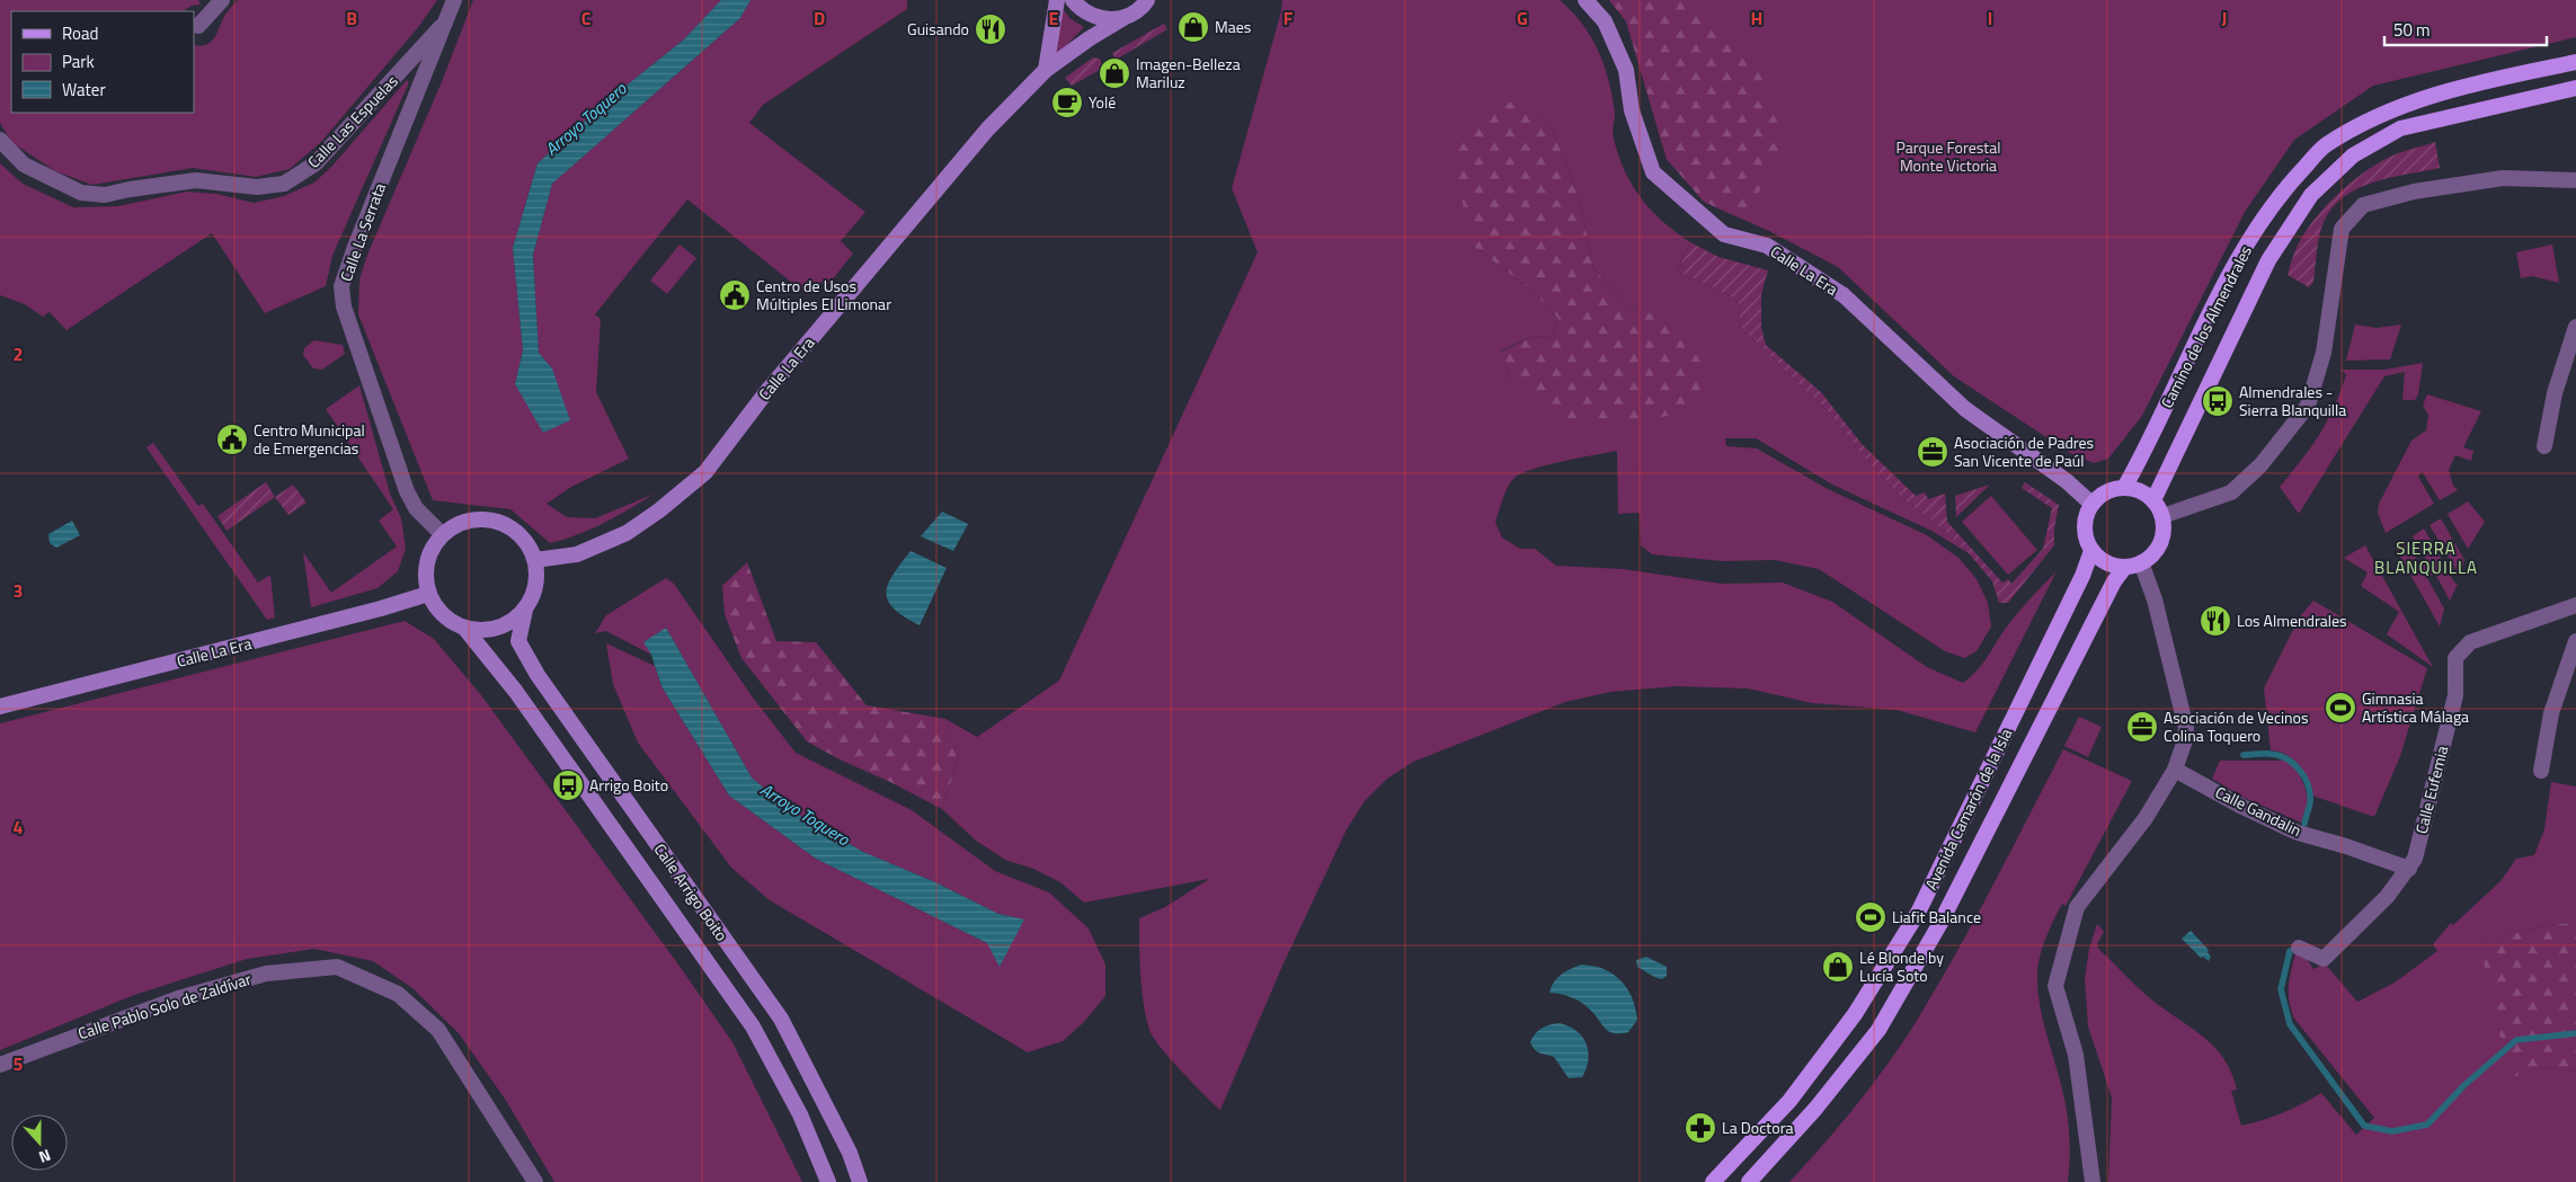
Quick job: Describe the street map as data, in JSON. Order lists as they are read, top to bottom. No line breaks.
{"streets":{"main road":["Calle La Era","Camino de los Almendrales","Avenida Camarón de la Isla","Calle Arrigo Boito"],"street":["Calle Las Espuelas","Calle La Serrata","Calle Eufemia","Calle Gandalin","Calle Pablo Solo de Zaldívar"]},"crossings":[["Calle Las Espuelas","Calle La Serrata"],["Calle La Serrata","Calle La Era"],["Calle La Serrata","Calle Arrigo Boito"],["Calle La Era","Camino de los Almendrales"],["Calle La Era","Avenida Camarón de la Isla"],["Calle La Era","Calle Arrigo Boito"],["Camino de los Almendrales","Avenida Camarón de la Isla"],["Calle Eufemia","Calle Gandalin"]],"districts":["SIERRA BLANQUILLA"],"water":["Arroyo Toquero"],"parks":["Parque Forestal Monte Victoria"],"places":{"shop":["Maes","Imagen-Belleza Mariluz","Lé Blonde by Lucía Soto"],"restaurant":["Guisando","Los Almendrales"],"cafe":["Yolé"],"public building":["Centro de Usos Múltiples El Limonar","Centro Municipal de Emergencias"],"bus stop":["Almendrales - Sierra Blanquilla","Arrigo Boito"],"office":["Asociación de Padres San Vicente de Paúl","Asociación de Vecinos Colina Toquero"],"sports":["Gimnasia Artística Málaga","Liafit Balance"],"pharmacy":["La Doctora"]},"legend":["Road","Park","Water"],"scale_bar":"50 m","north":"bottom","grid":{"columns":["B","C","D","E","F","G","H","I","J"],"rows":["2","3","4","5"]}}
